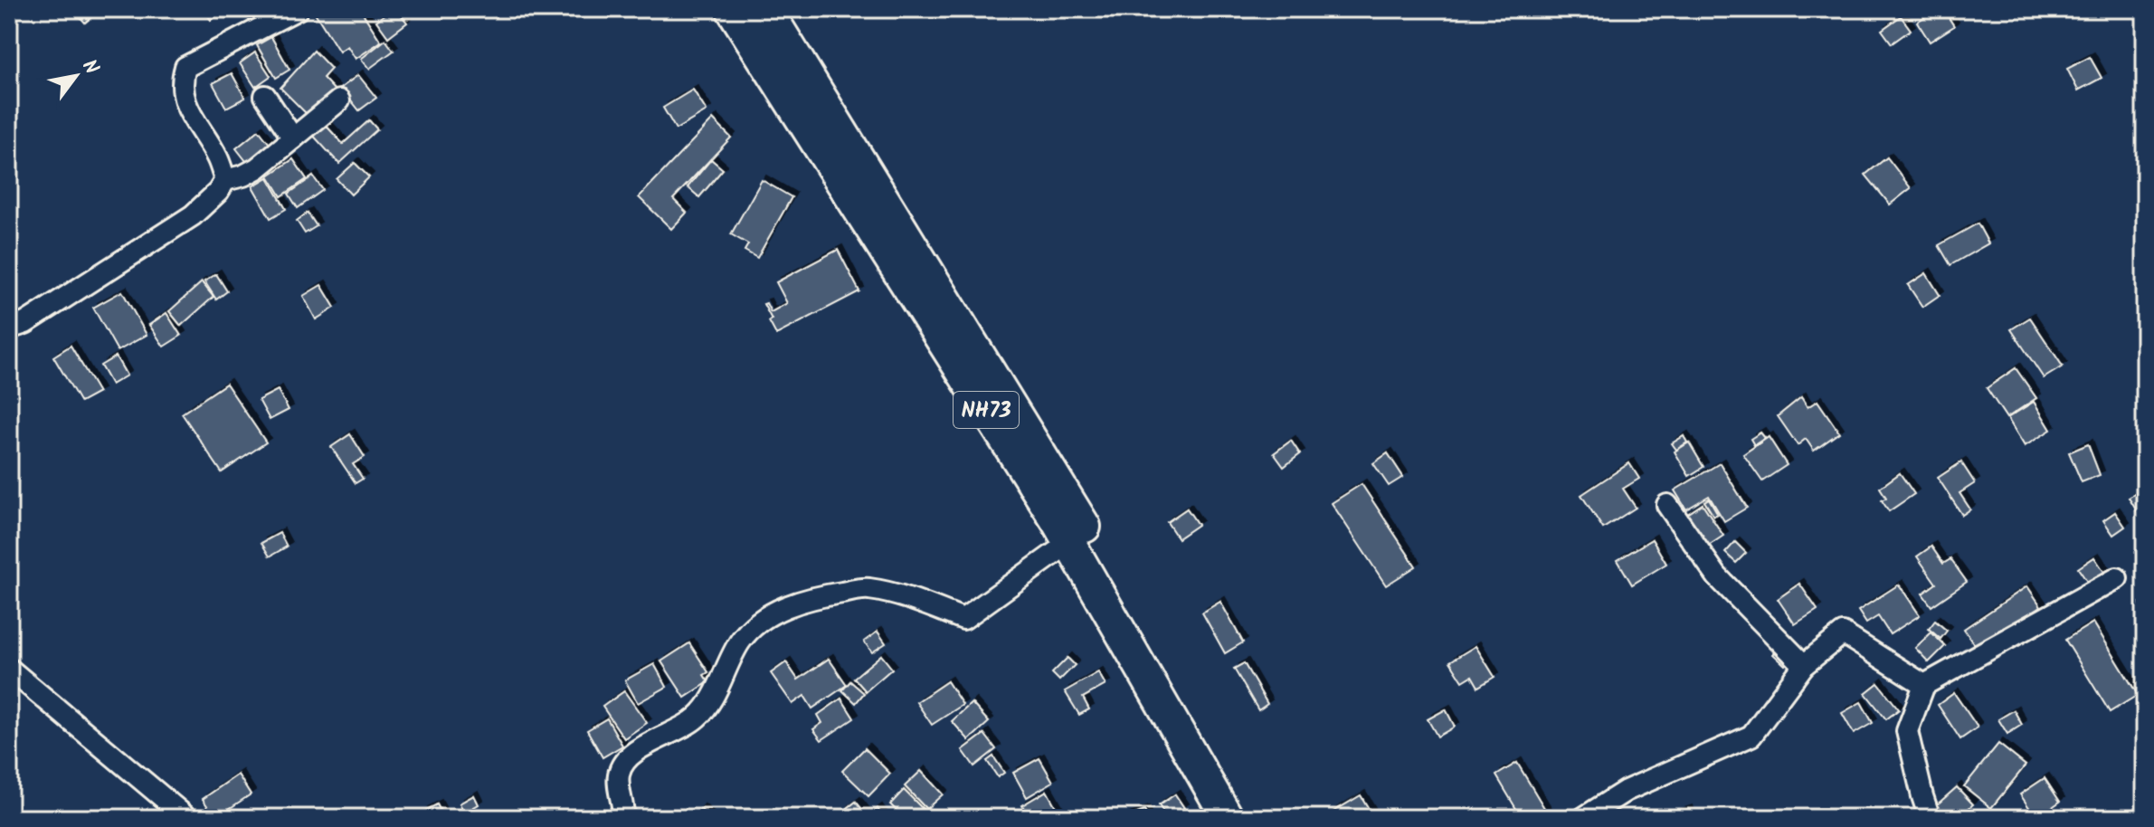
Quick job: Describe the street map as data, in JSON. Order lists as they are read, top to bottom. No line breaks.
{"streets":{"highway":["NH73"]},"north":"top right"}
